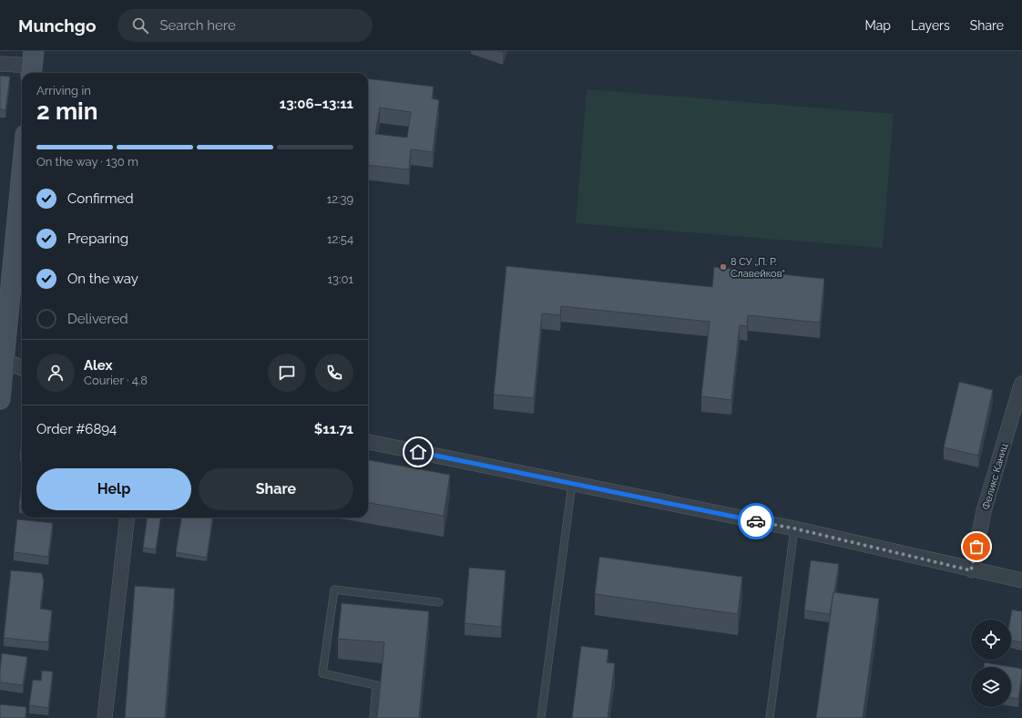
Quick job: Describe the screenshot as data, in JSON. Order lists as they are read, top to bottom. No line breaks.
{"streets":{"street":["Феликс Каниц"]},"places":["8 СУ „П. Р. Славейков“"],"page":{"header":"Munchgo","search":"Search here","nav":["Map","Layers","Share"],"heading":["2 min","Arriving in","13:06–13:11"],"panel":["Alex","Courier · 4.8","Order #6894","$11.71"],"bar":"On the way · 130 m","list":[["Confirmed","12:39"],["Preparing","12:54"],["On the way","13:01"],"Delivered"],"buttons":["Help","Share"]}}
